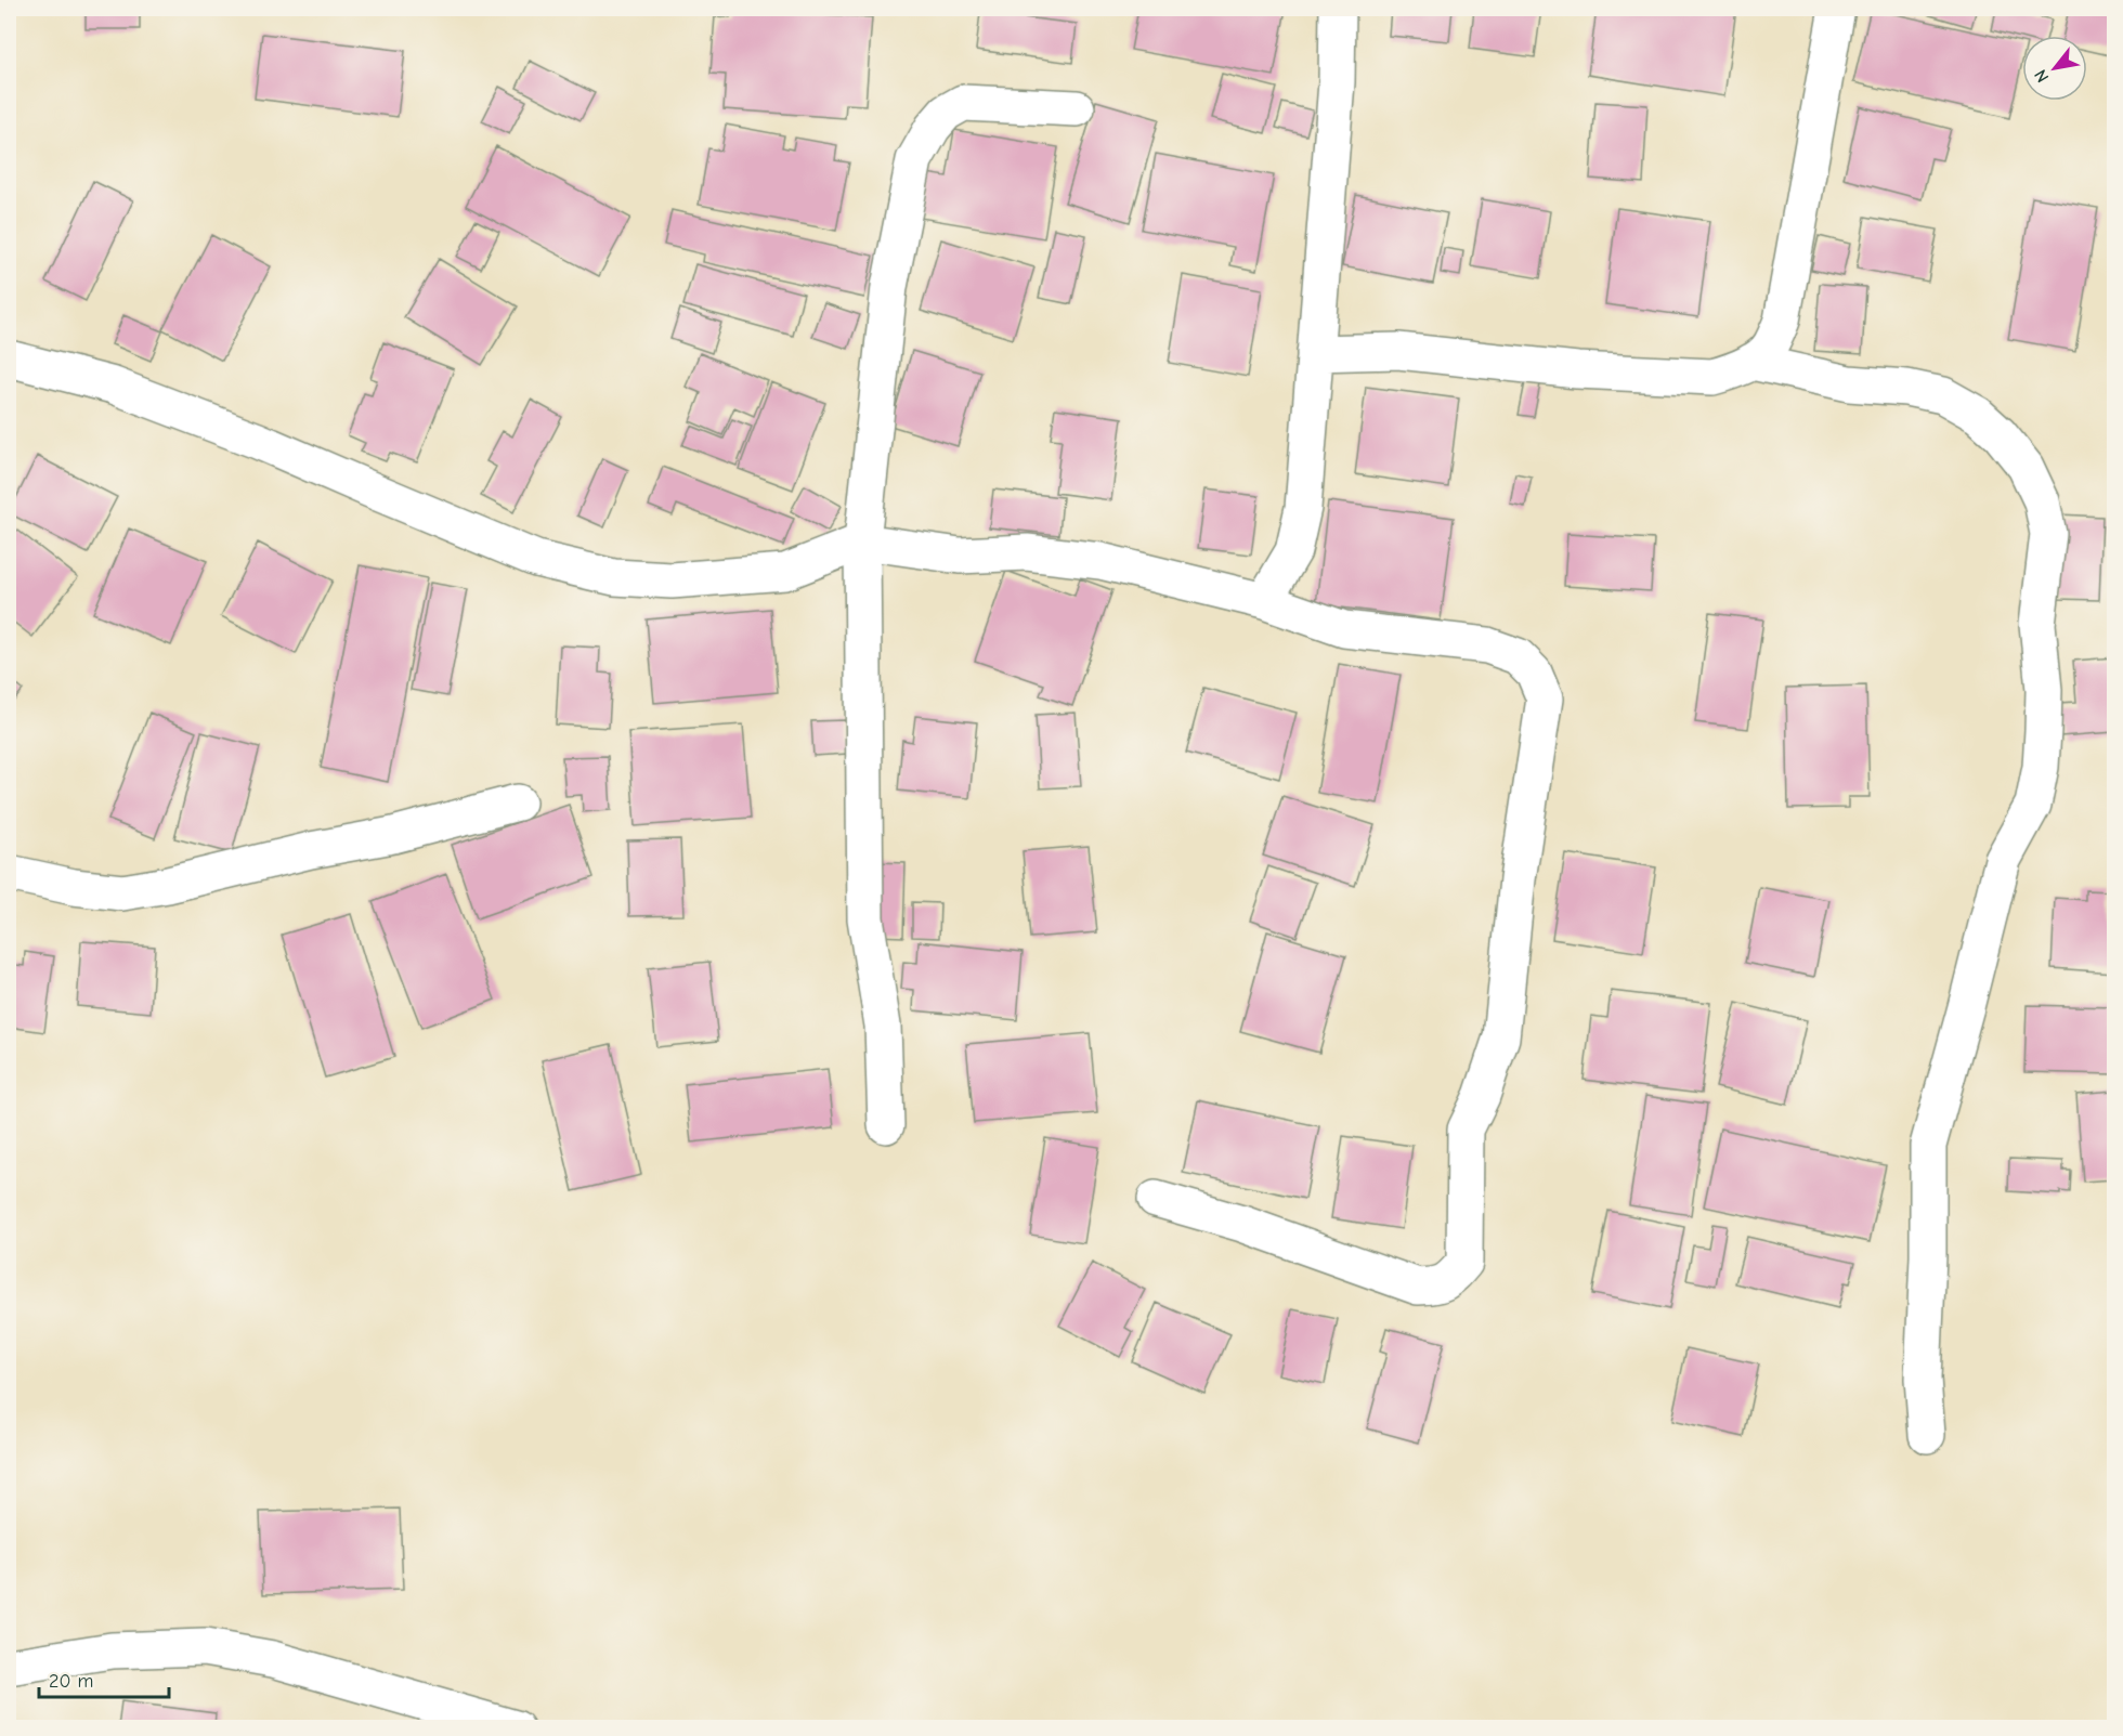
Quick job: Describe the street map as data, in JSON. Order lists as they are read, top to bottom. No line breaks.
{"scale_bar":"20 m","north":"bottom left"}
